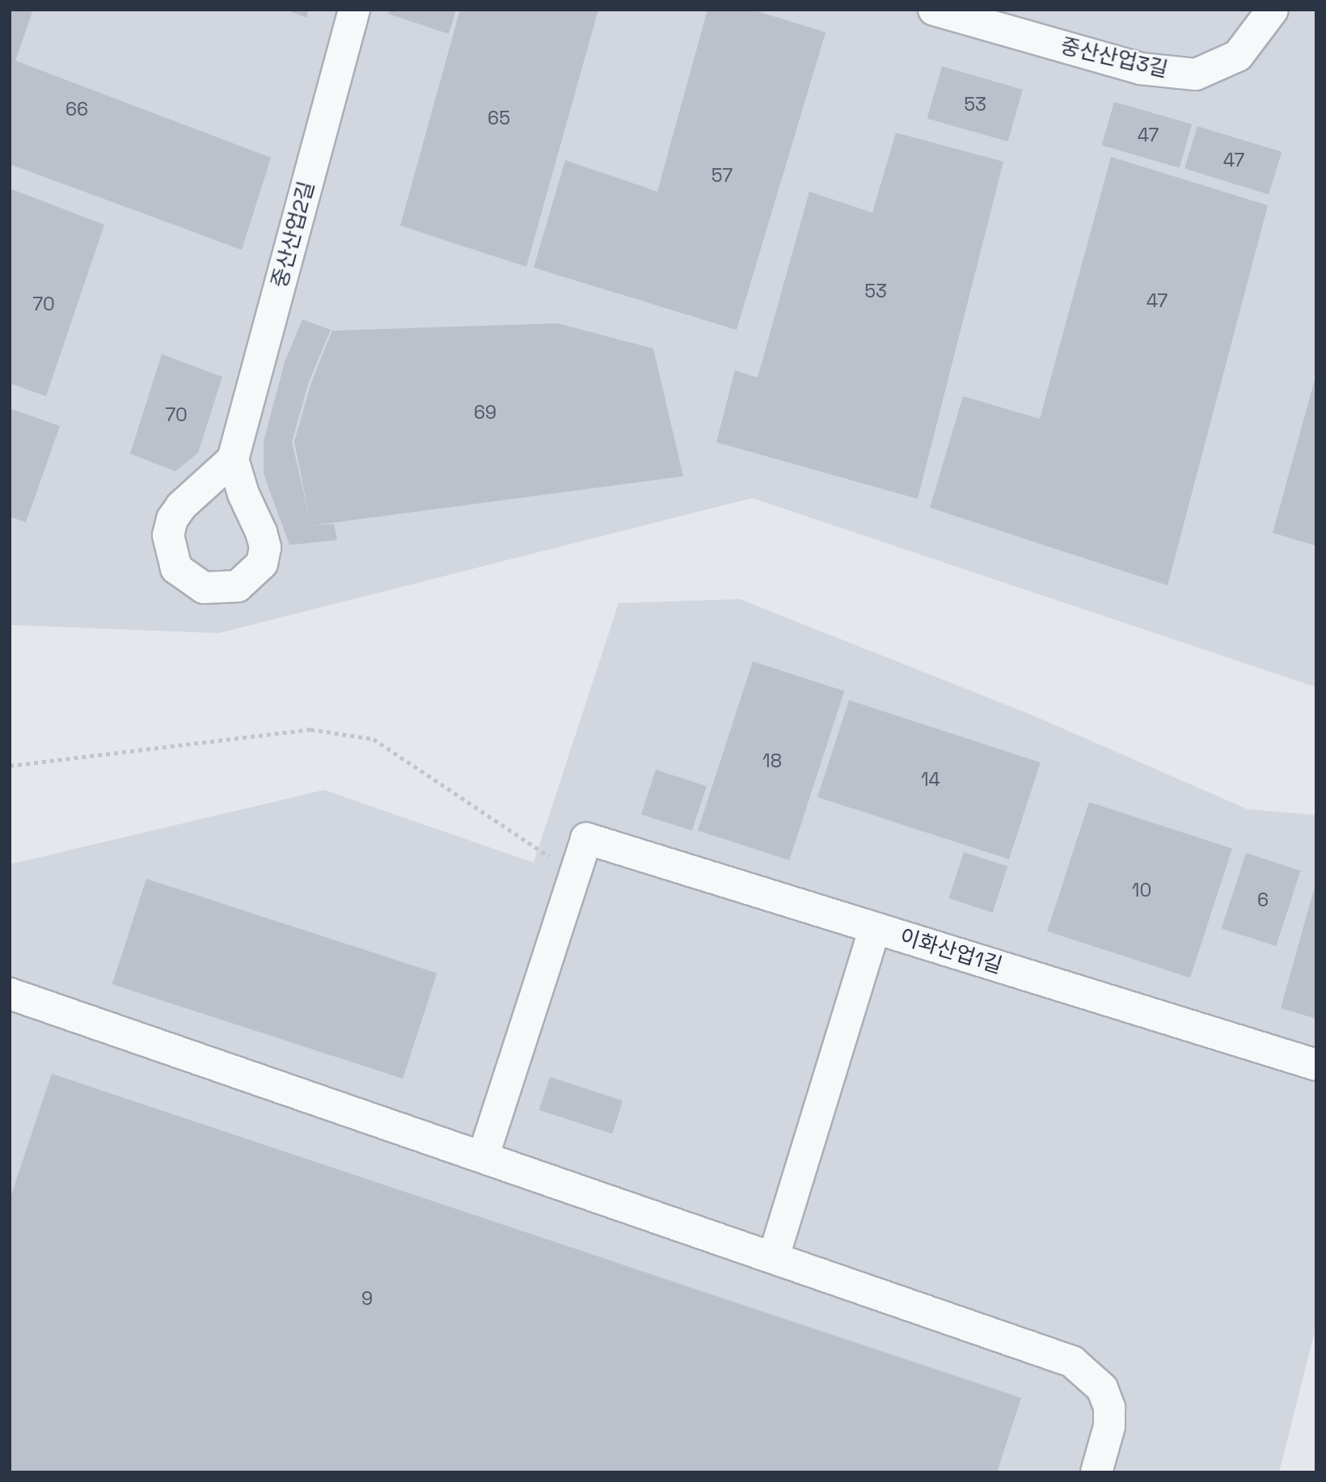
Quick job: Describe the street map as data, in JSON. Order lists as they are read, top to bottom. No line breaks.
{"streets":{"street":["중산산업3길","중산산업2길","이화산업1길"]},"house_numbers":["53","66","65","47","47","57","53","47","70","69","70","18","14","10","6","9"]}
